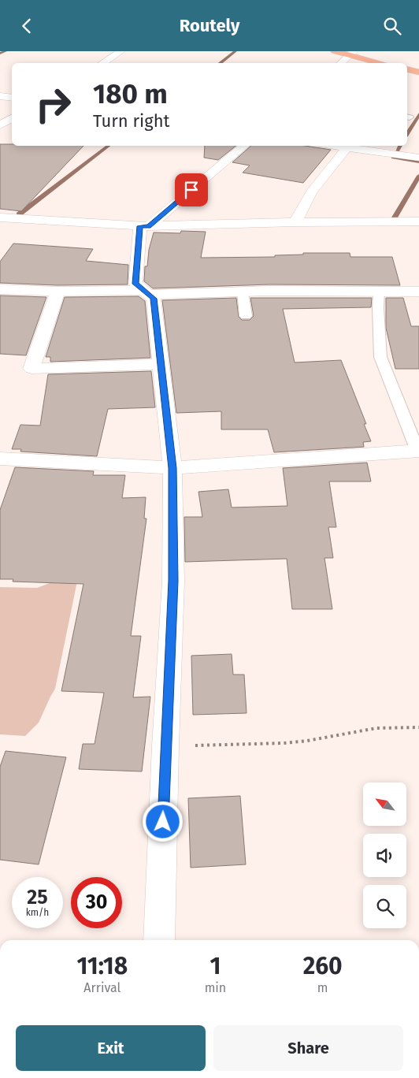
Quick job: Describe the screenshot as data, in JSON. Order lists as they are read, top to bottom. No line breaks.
{"north":"top left","page":{"header":"Routely","turn":["180 m","Turn right"],"speed":"25 km/h","limit":"30","eta":["11:18","Arrival","1","min","260","m"],"buttons":["Exit","Share"]}}
